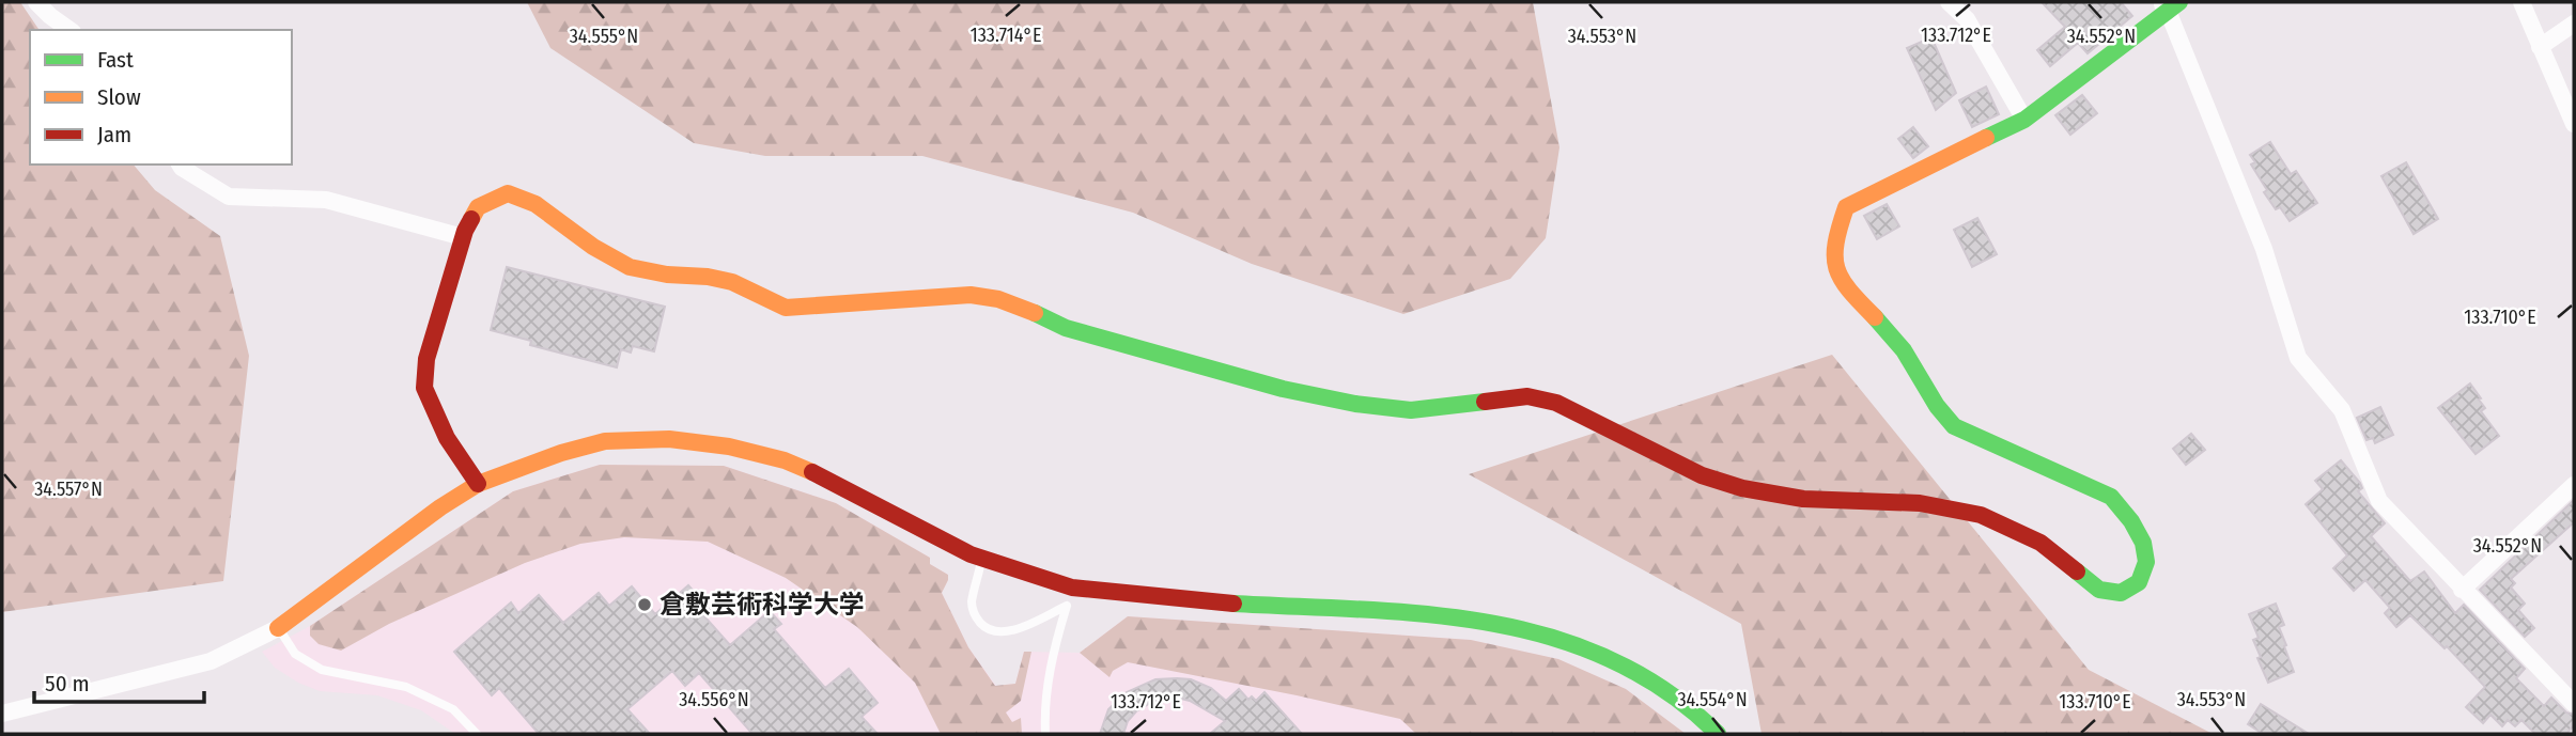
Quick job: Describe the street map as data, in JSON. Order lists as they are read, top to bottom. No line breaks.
{"places":["倉敷芸術科学大学"],"legend":["Fast","Slow","Jam"],"scale_bar":"50 m","coordinates":["133.714°E","133.712°E","34.553°N","34.552°N","34.555°N","133.710°E","34.557°N","34.556°N","34.554°N"]}
